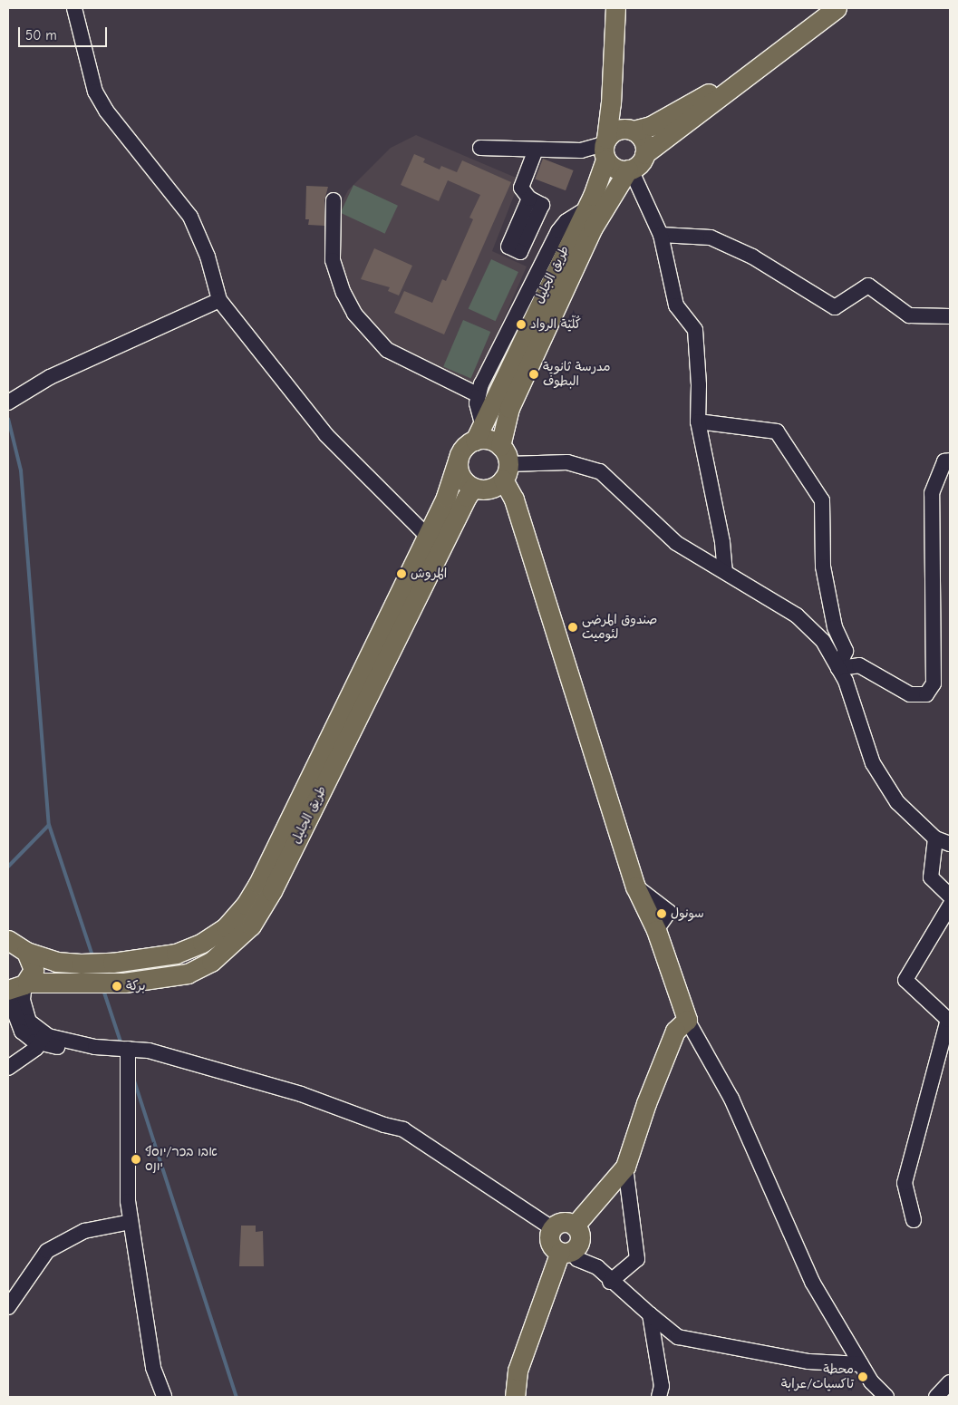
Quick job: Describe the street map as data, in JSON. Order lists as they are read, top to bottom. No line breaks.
{"streets":{"main road":["طريق الجليل"]},"places":["كُلّيّة الرواد","مدرسة ثانوية البطوف","المروش","صندوق المرضى لئوميت","سونول","بركة","אבו בכר/יוסף יונס","محطة تاكسيات/عرابة"],"scale_bar":"50 m"}
